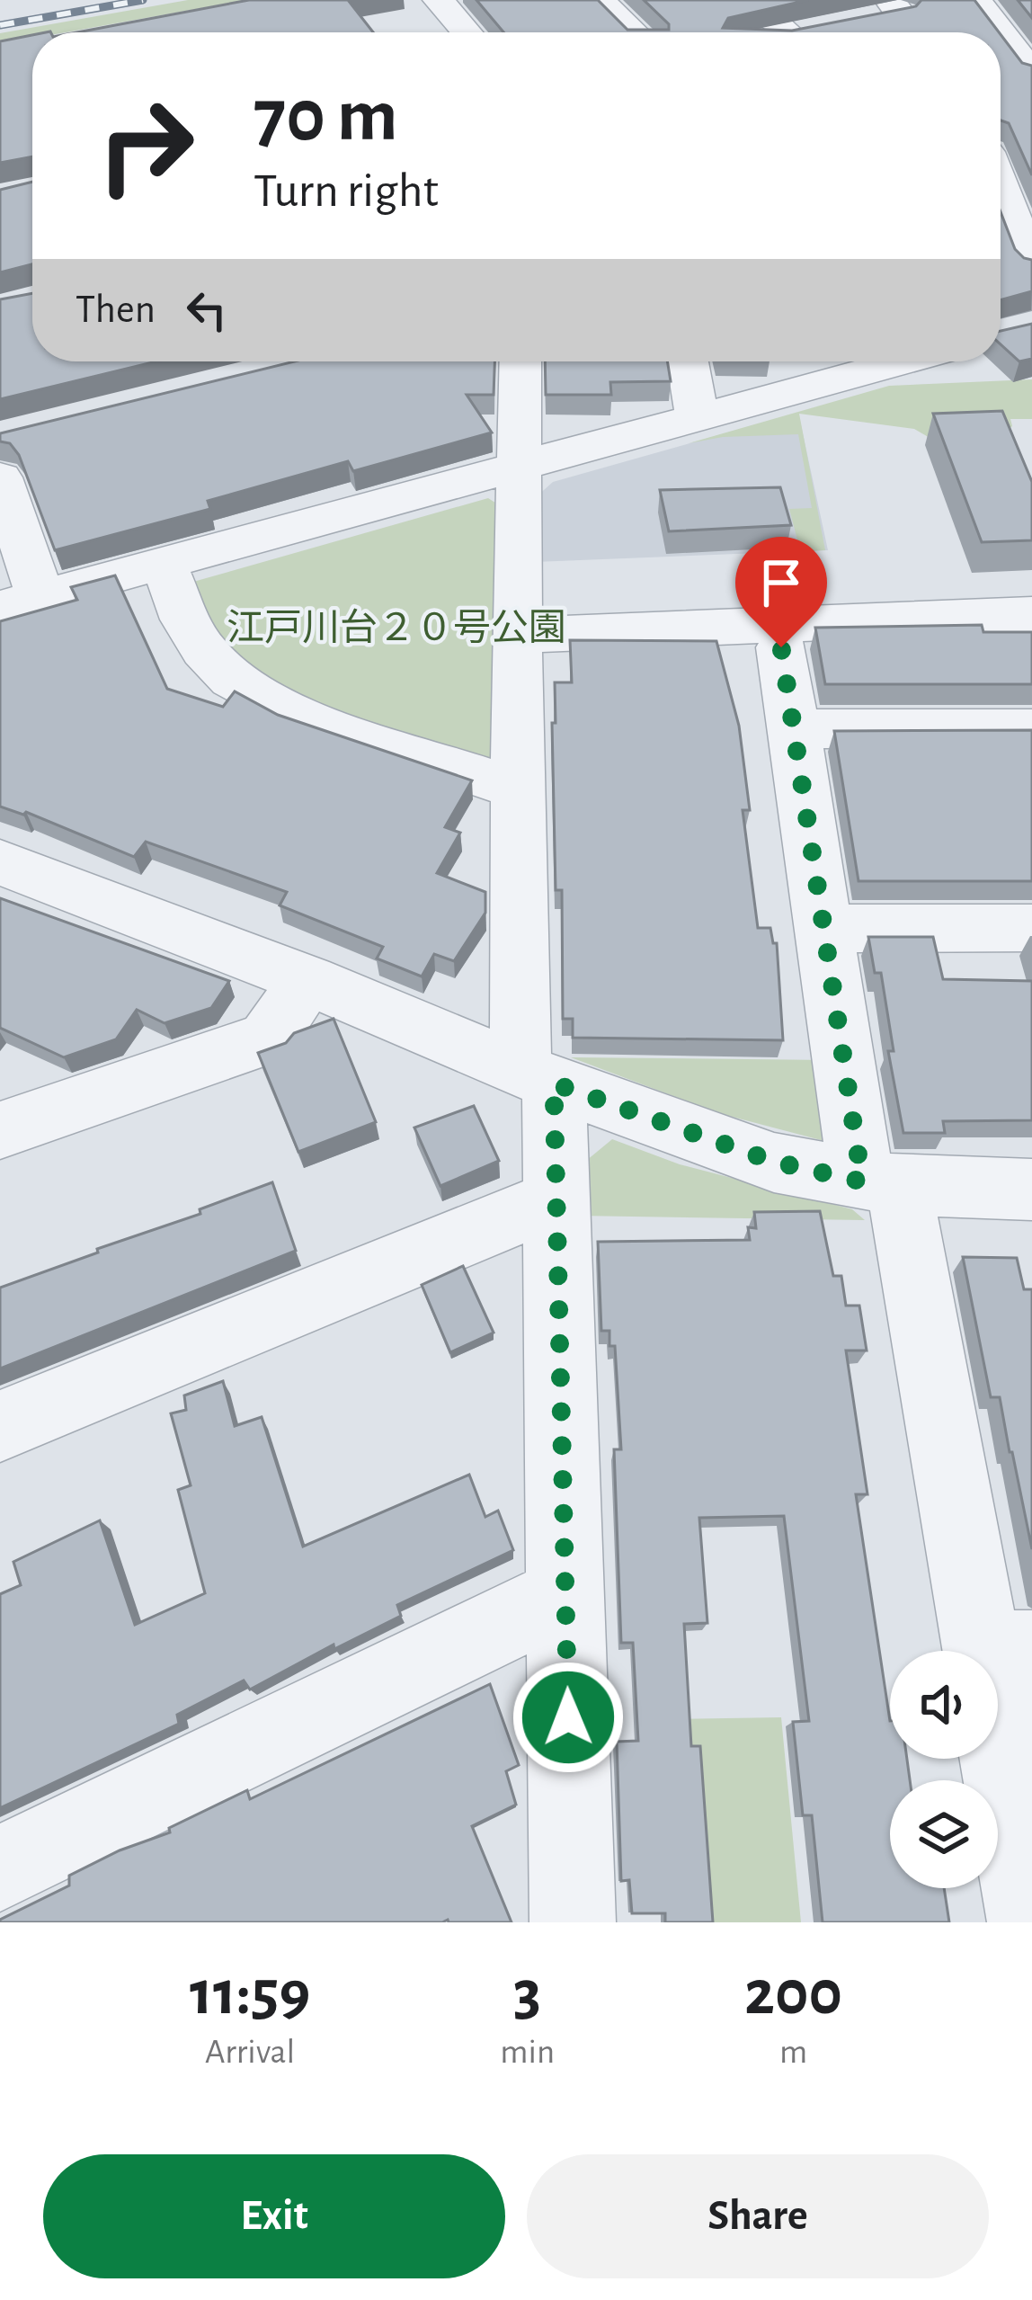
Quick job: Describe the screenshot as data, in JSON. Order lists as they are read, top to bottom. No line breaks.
{"parks":["江戸川台２０号公園"],"page":{"turn":["70 m","Turn right"],"then":"Then","eta":["11:59","Arrival","3","min","200","m"],"buttons":["Exit","Share"]}}
